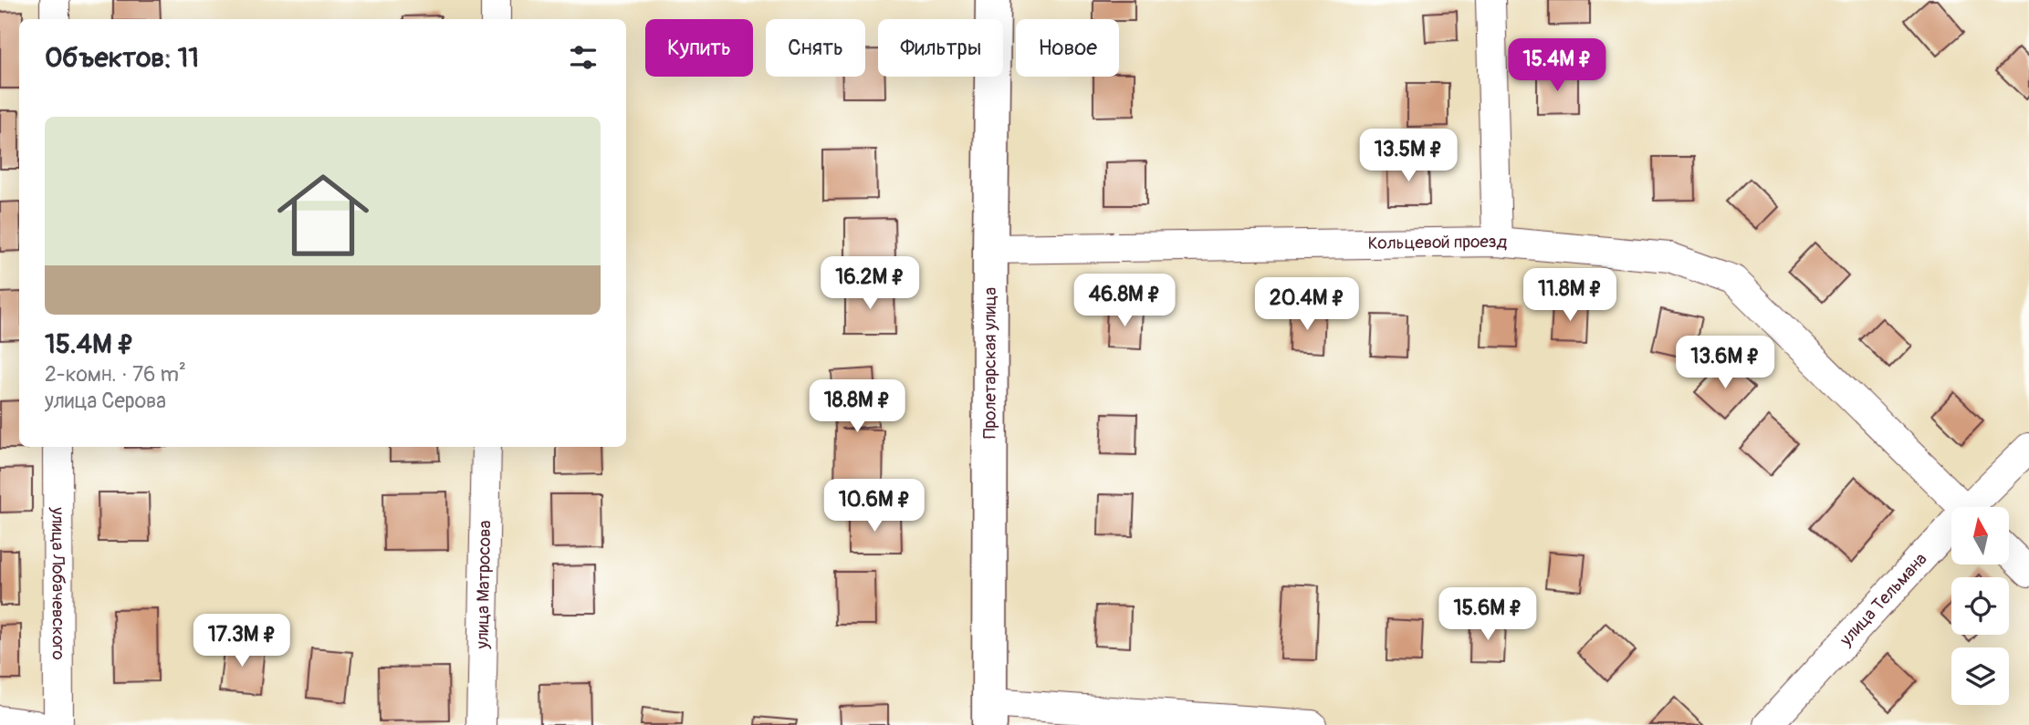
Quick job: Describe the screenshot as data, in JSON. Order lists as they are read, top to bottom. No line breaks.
{"streets":{"street":["Кольцевой проезд","Пролетарская улица","улица Лобачевского","улица Матросова","улица Тельмана"]},"crossings":[["Кольцевой проезд","Пролетарская улица"]],"north":"top","page":{"chip":["Купить","Снять","Фильтры","Новое"],"heading":"Объектов: 11","price":["15.4M ₽","13.5M ₽","16.2M ₽","11.8M ₽","46.8M ₽","20.4M ₽","13.6M ₽","18.8M ₽","10.6M ₽","15.6M ₽","17.3M ₽"],"list":[{"name":"15.4M ₽","note":"2-комн. · 76 m² · улица Серова"}]}}
